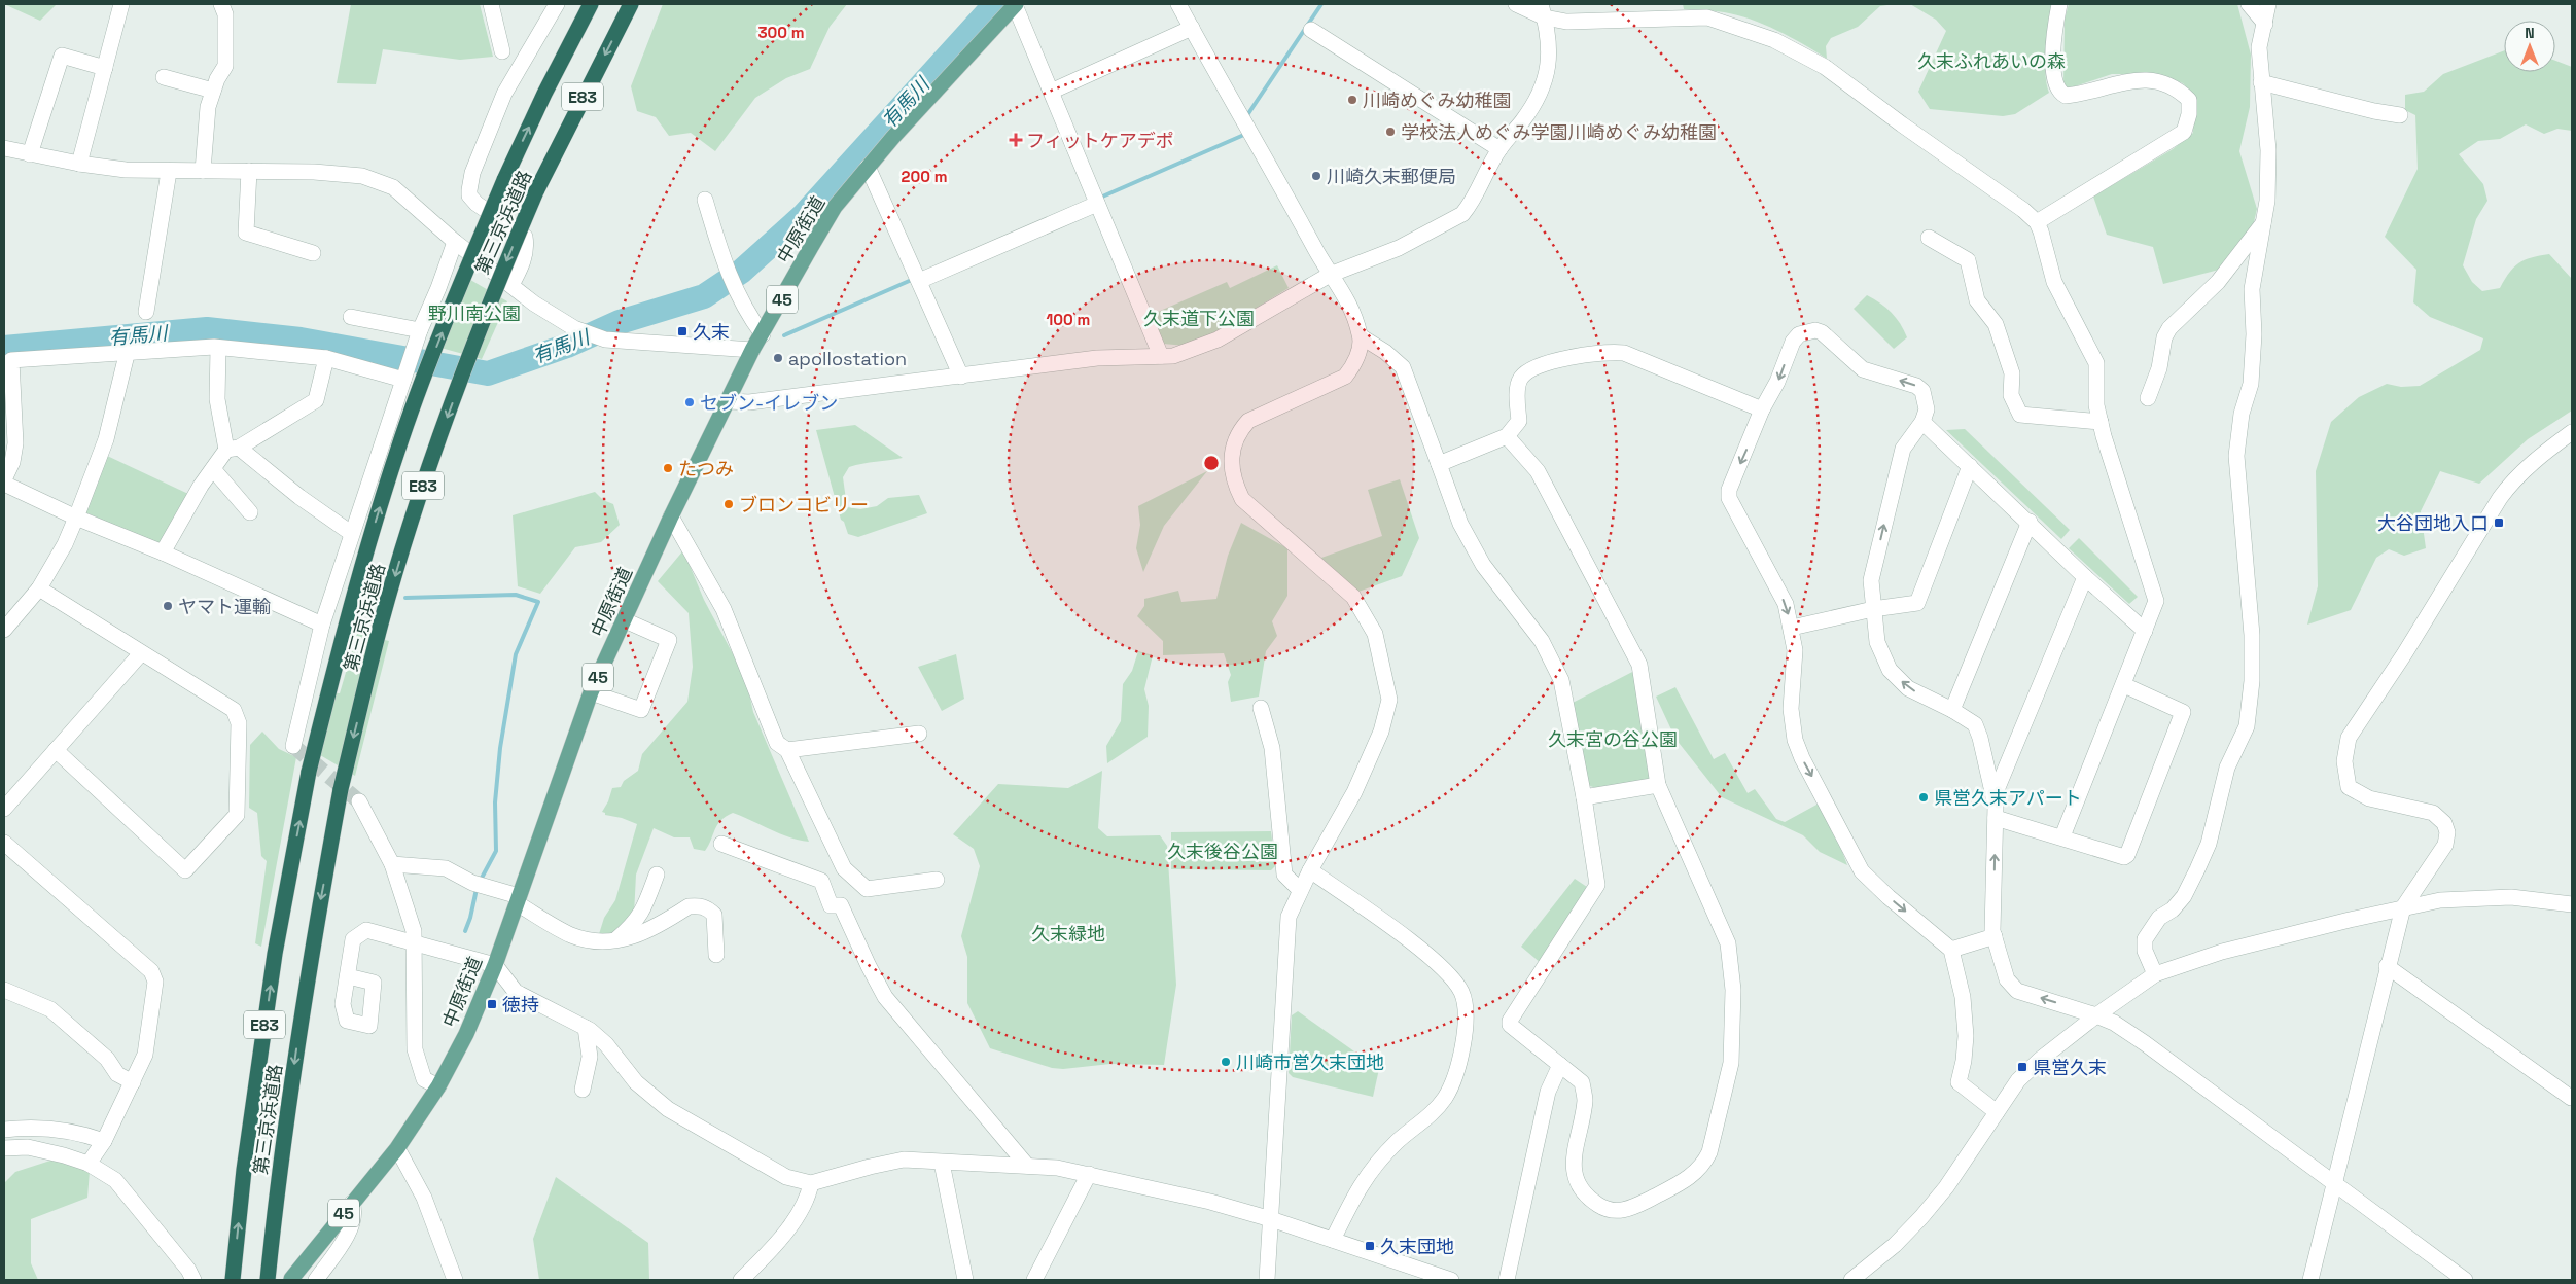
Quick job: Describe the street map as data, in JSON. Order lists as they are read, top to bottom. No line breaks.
{"streets":{"highway":["E83","第三京浜道路"],"main road":["中原街道","45"]},"water":["有馬川"],"parks":["久末ふれあいの森","野川南公園","久末道下公園","久末宮の谷公園","久末後谷公園","久末緑地"],"places":{"other":["川崎めぐみ幼稚園","学校法人めぐみ学園川崎めぐみ幼稚園","川崎久末郵便局","apollostation","セブン-イレブン","たつみ","ブロンコビリー","ヤマト運輸","県営久末アパート","川崎市営久末団地"],"health":["フィットケアデポ"],"transit":["久末","大谷団地入口","徳持","県営久末","久末団地"]},"north":"top","rings":["300 m","200 m","100 m"]}
